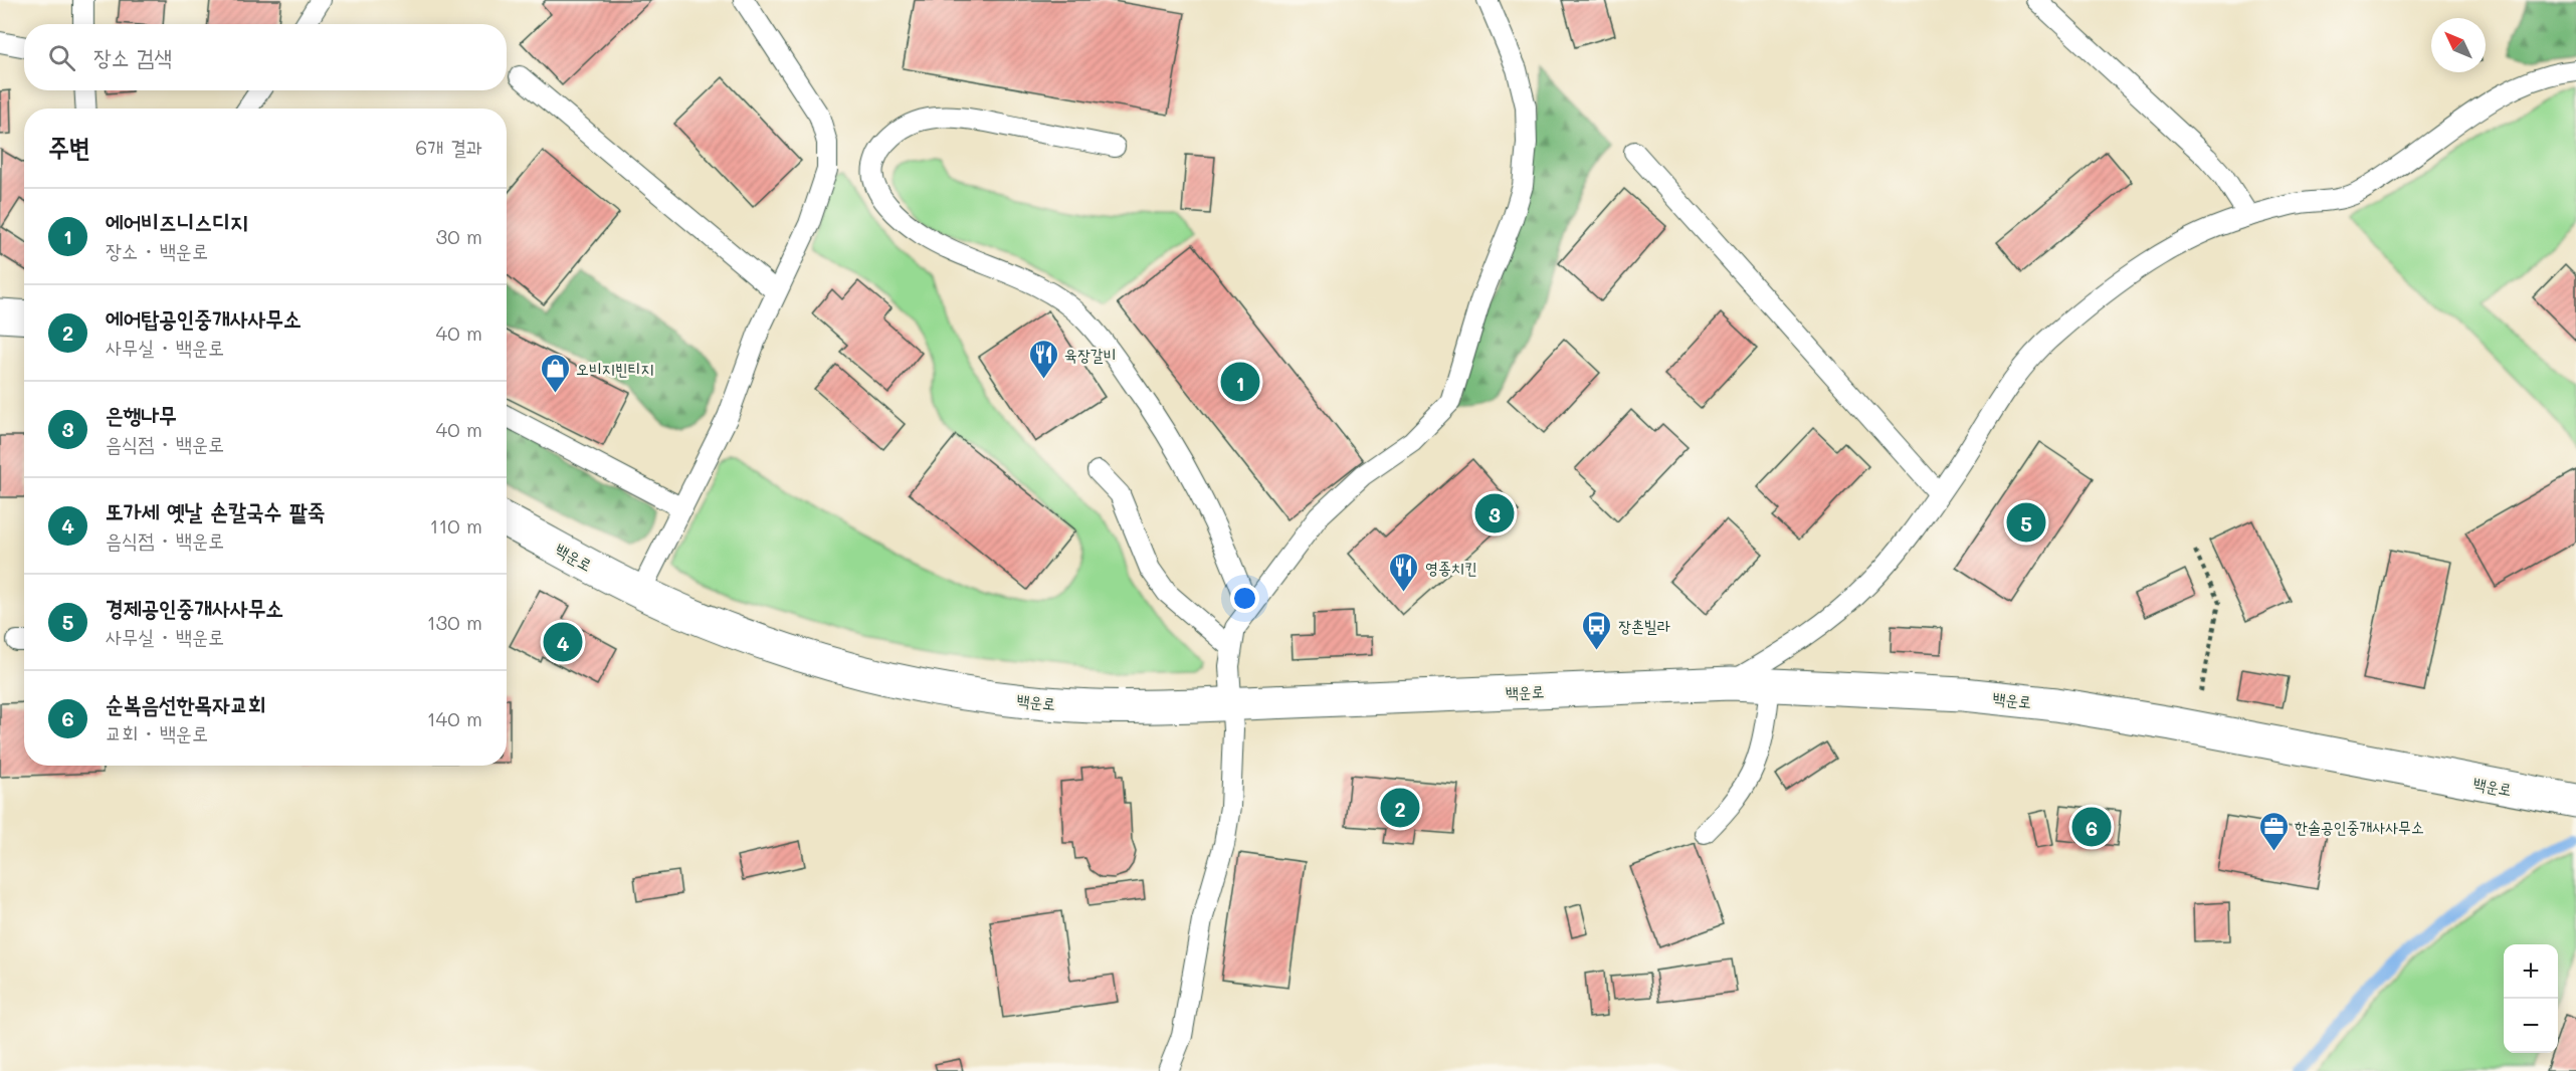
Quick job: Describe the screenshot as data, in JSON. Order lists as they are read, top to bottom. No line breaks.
{"streets":{"street":["백운로"]},"places":{"restaurant":["육장갈비","영종치킨"],"shop":["오비지빈티지"],"bus stop":["장촌빌라"],"office":["한솔공인중개사사무소"]},"north":"top left","page":{"search":"장소 검색","heading":["주변","6개 결과"],"list":[{"mark":"1","name":"에어비즈니스디지","note":"장소 · 백운로","value":"30 m"},{"mark":"2","name":"에어탑공인중개사사무소","note":"사무실 · 백운로","value":"40 m"},{"mark":"3","name":"은행나무","note":"음식점 · 백운로","value":"40 m"},{"mark":"4","name":"또가세 옛날 손칼국수 팥죽","note":"음식점 · 백운로","value":"110 m"},{"mark":"5","name":"경제공인중개사사무소","note":"사무실 · 백운로","value":"130 m"},{"mark":"6","name":"순복음선한목자교회","note":"교회 · 백운로","value":"140 m"}],"pins":["1","3","5","4","2","6"],"map_buttons":["+","−"]}}
